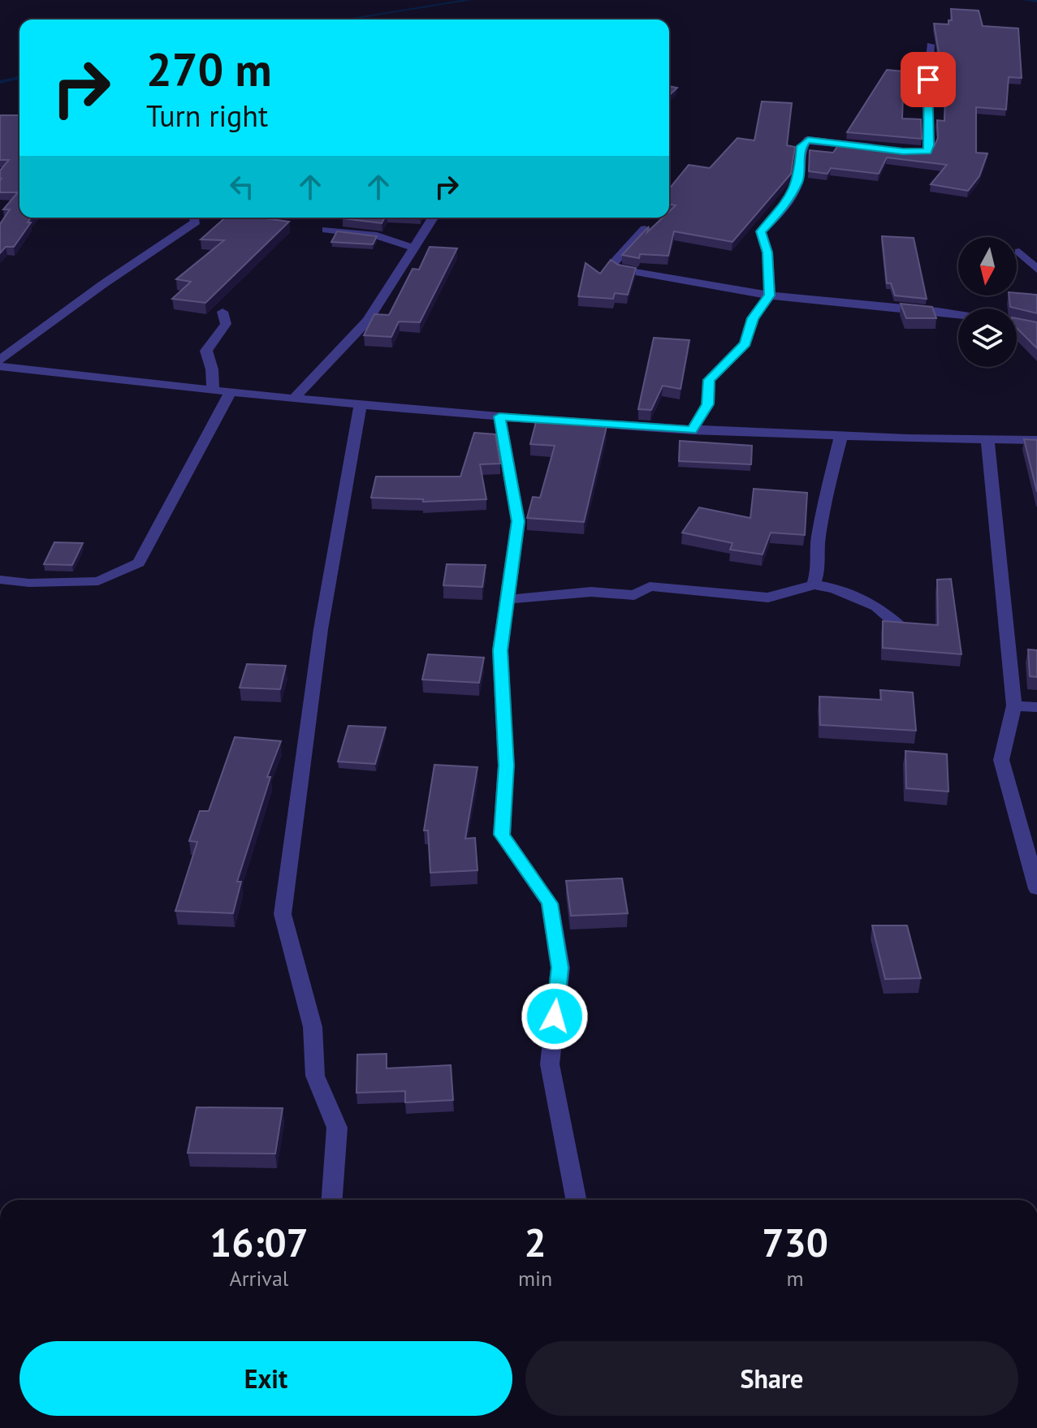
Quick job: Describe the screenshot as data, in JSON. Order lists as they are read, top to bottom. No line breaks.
{"north":"bottom","page":{"turn":["270 m","Turn right"],"eta":["16:07","Arrival","2","min","730","m"],"buttons":["Exit","Share"]}}
